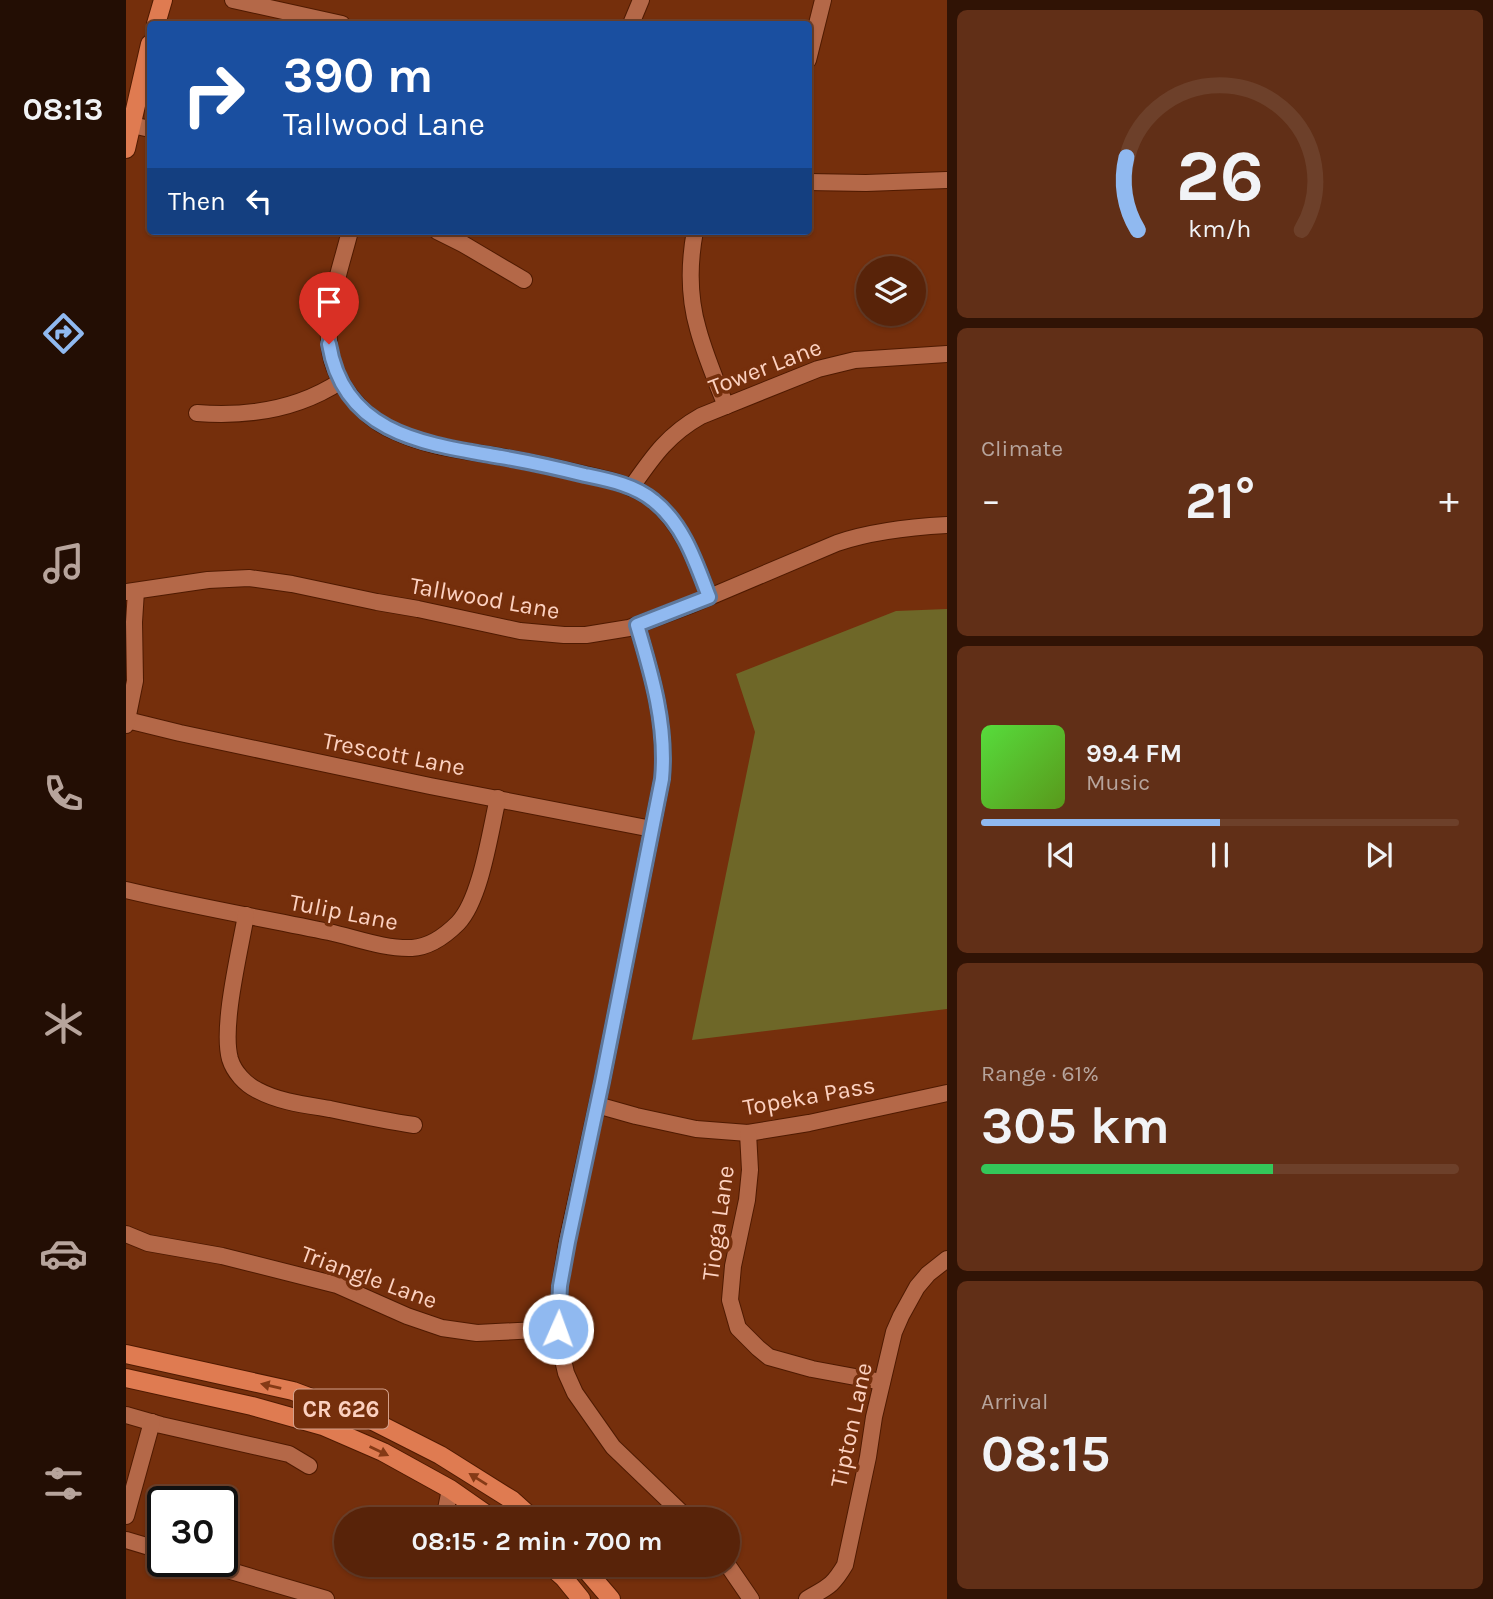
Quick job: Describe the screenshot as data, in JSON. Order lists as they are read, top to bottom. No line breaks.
{"streets":{"main road":["CR 626"],"street":["Tower Lane","Tallwood Lane","Trescott Lane","Tulip Lane","Topeka Pass","Tioga Lane","Triangle Lane","Tipton Lane"]},"crossings":[["Trescott Lane","Tulip Lane"],["Topeka Pass","Tioga Lane"],["Tioga Lane","Tipton Lane"]],"page":{"tabs":"08:13","turn":["390 m","Tallwood Lane"],"then":"Then","tile":["Climate",["Range · 61%","305 km"],["Arrival","08:15"]],"heat":["−","21°","+"],"song":["99.4 FM","Music"],"limit":"30","trip":"08:15 · 2 min · 700 m","gauge":["26","km/h"]}}
